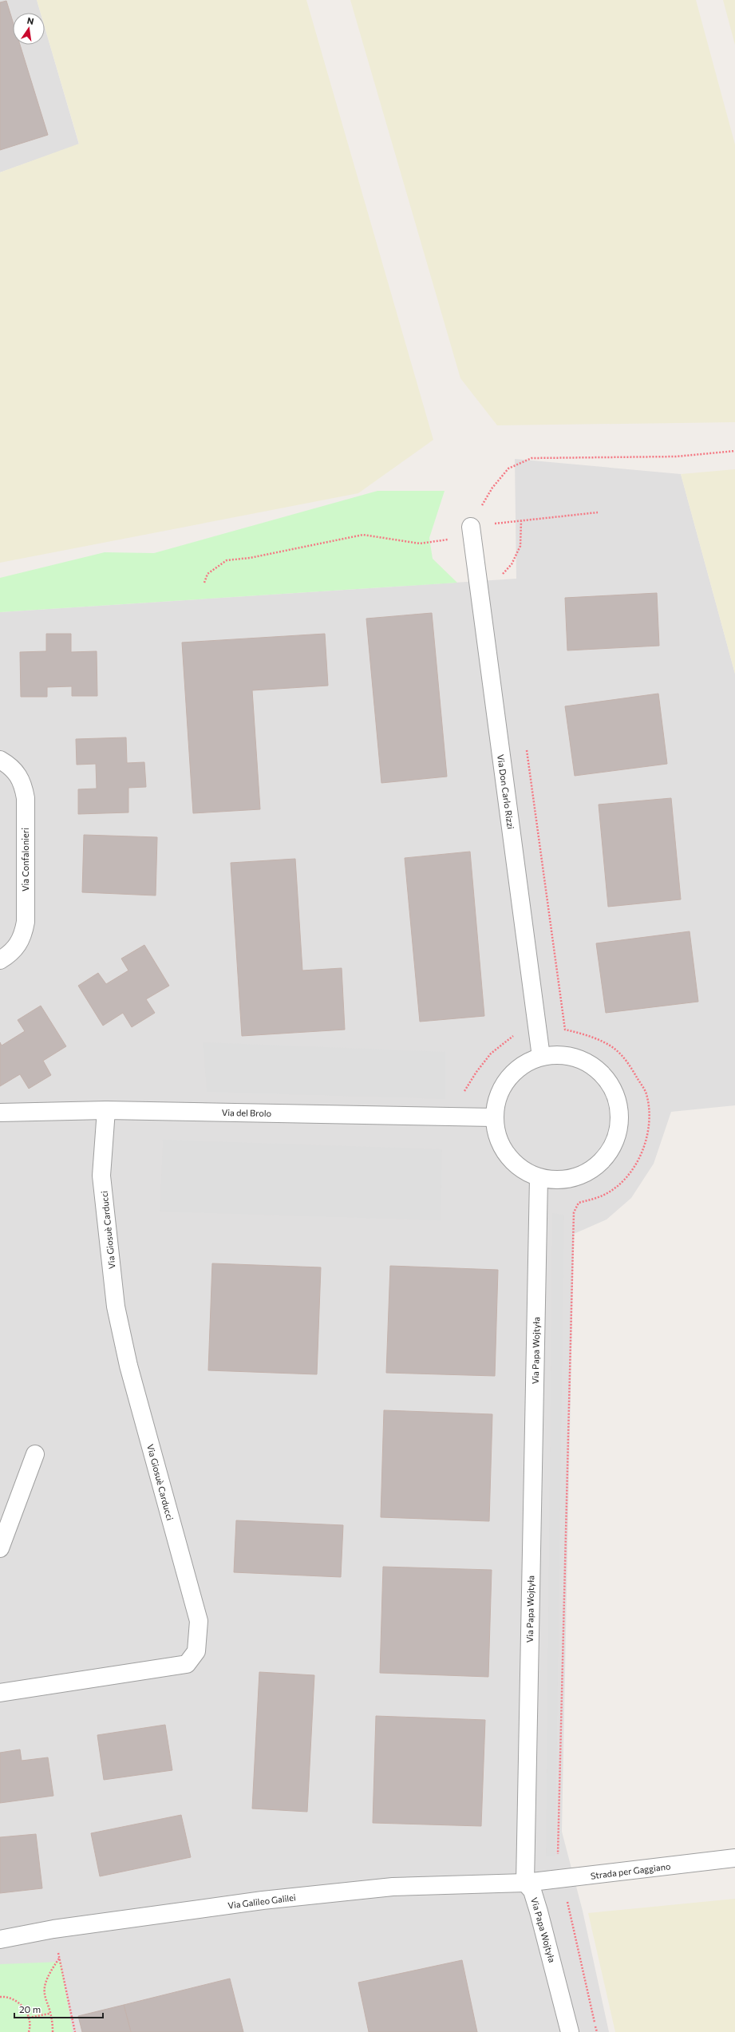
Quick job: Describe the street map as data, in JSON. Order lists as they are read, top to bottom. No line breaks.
{"streets":{"street":["Via Don Carlo Rizzi","Via Confalonieri","Via del Brolo","Via Giosuè Carducci","Via Papa Wojtyła","Strada per Gaggiano","Via Galileo Galilei"]},"crossings":[["Via del Brolo","Via Giosuè Carducci"],["Via Papa Wojtyła","Strada per Gaggiano"],["Via Papa Wojtyła","Via Galileo Galilei"],["Strada per Gaggiano","Via Galileo Galilei"]],"scale_bar":"20 m","north":"top"}
